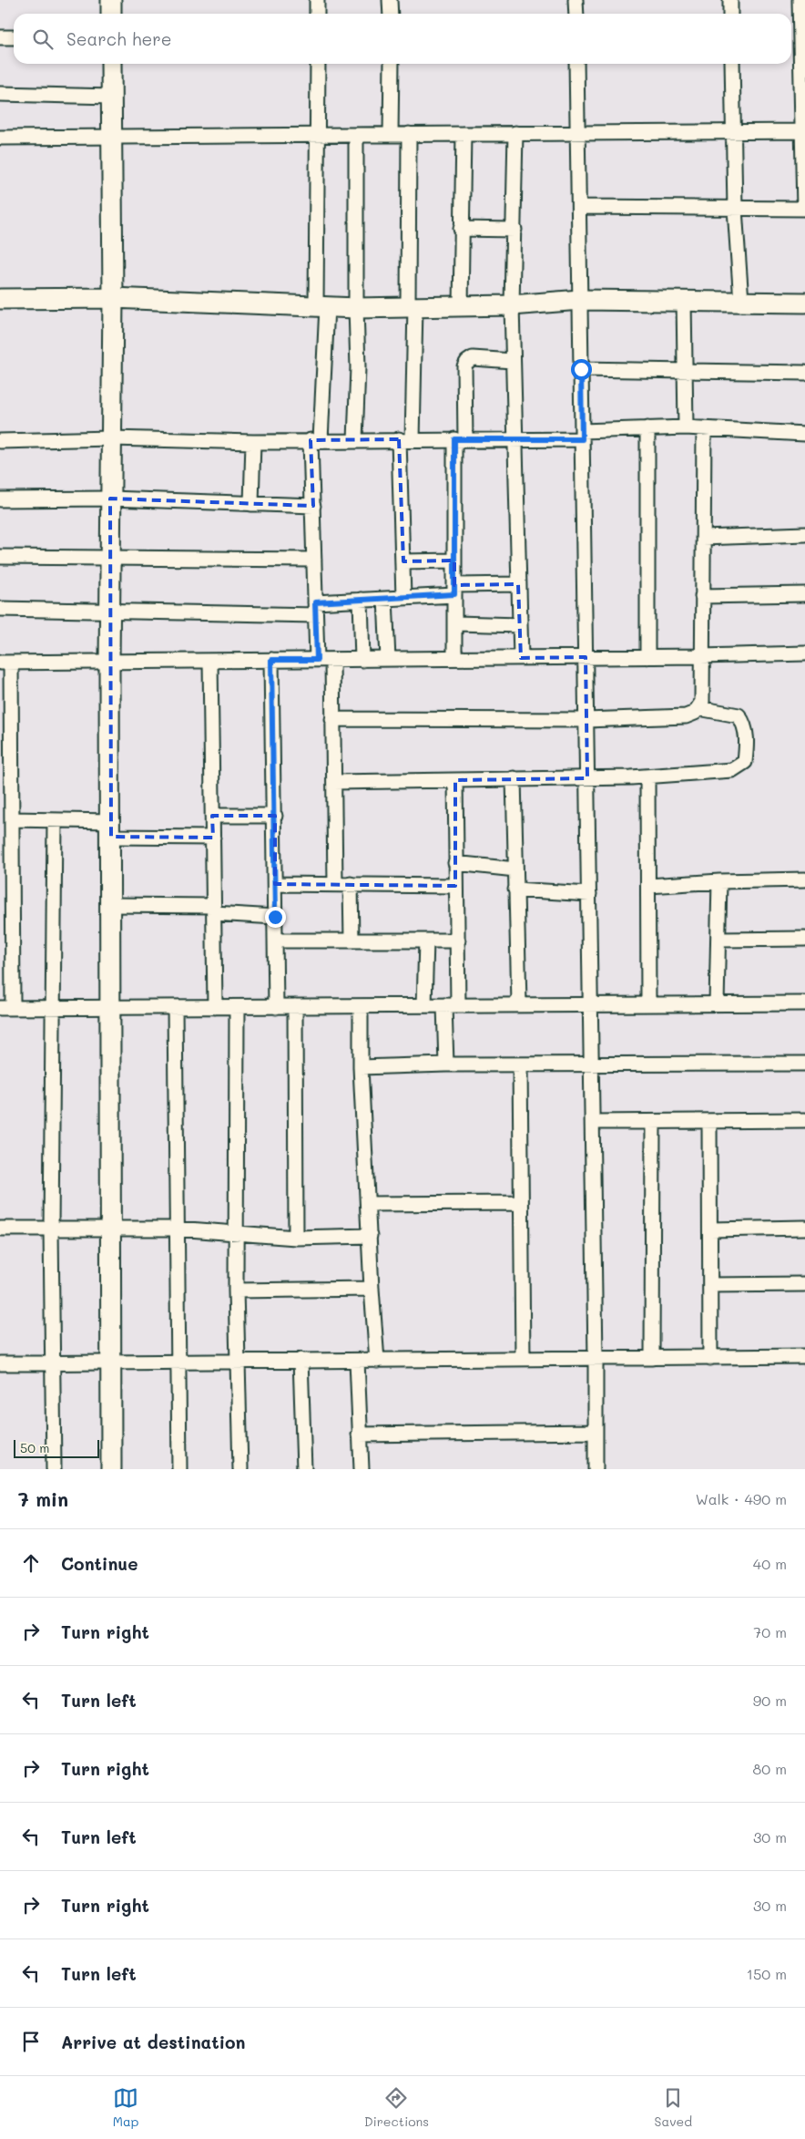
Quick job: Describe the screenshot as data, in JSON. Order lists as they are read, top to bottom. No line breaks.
{"scale_bar":"50 m","page":{"search":"Search here","scale":"50 m","heading":["7 min","Walk · 490 m"],"list":[["Continue","40 m"],["Turn right","70 m"],["Turn left","90 m"],["Turn right","80 m"],["Turn left","30 m"],["Turn right","30 m"],["Turn left","150 m"],"Arrive at destination"],"nav":["Map","Directions","Saved"]}}
